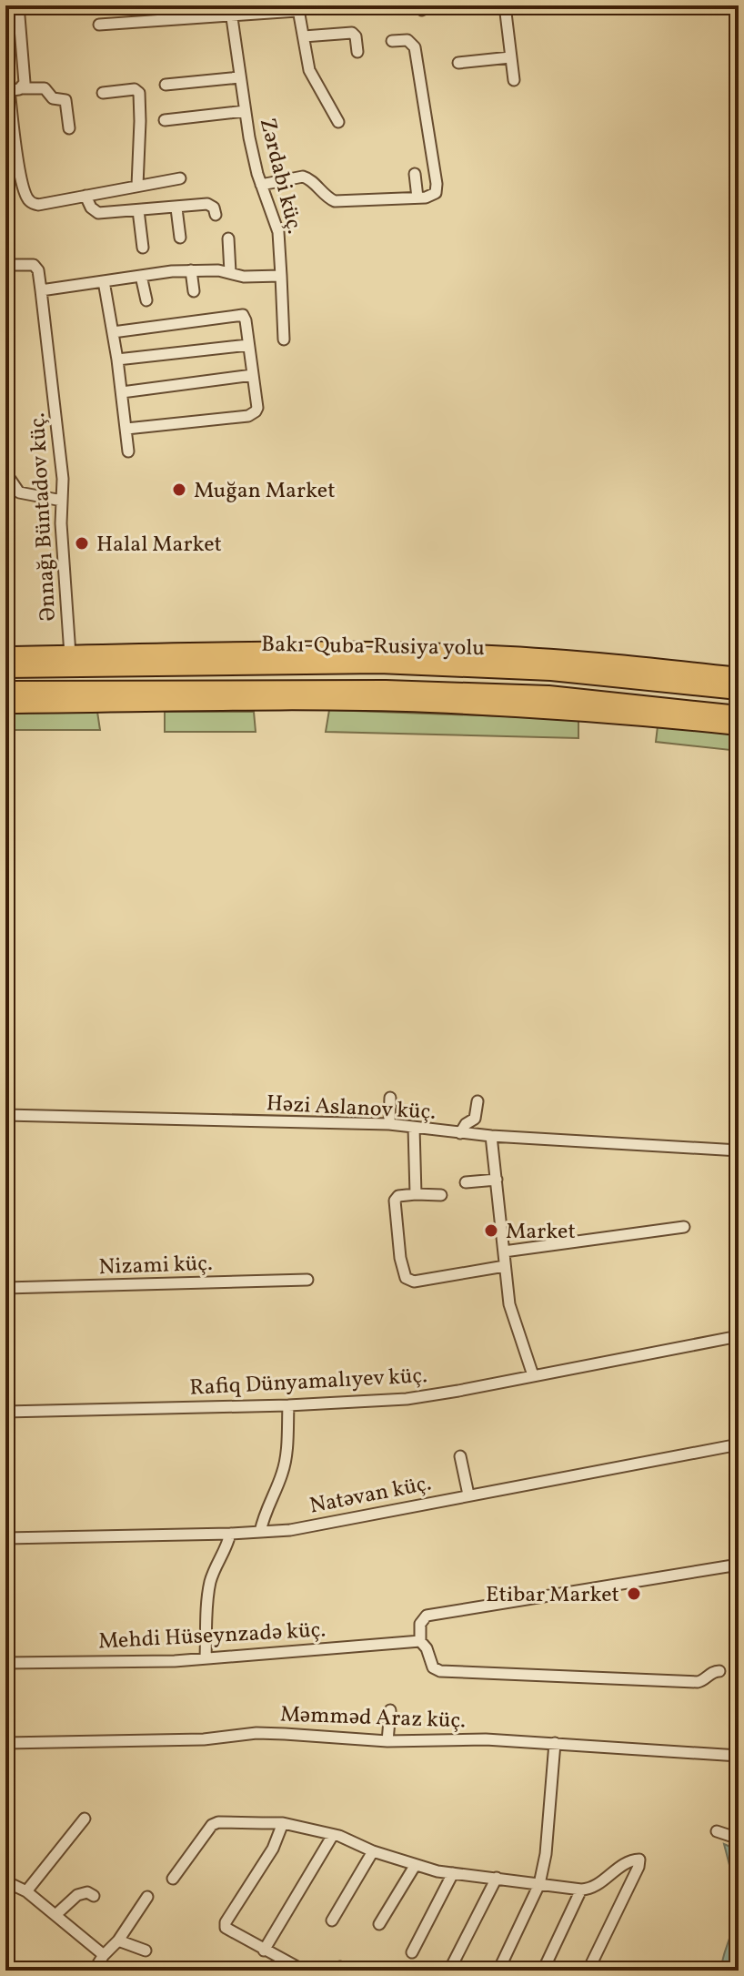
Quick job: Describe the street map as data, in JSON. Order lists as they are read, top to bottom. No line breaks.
{"streets":{"highway":["Bakı-Quba-Rusiya yolu"],"street":["Zərdabi küç.","Ənnağı Büntadov küç.","Həzi Aslanov küç.","Nizami küç.","Rafiq Dünyamalıyev küç.","Natəvan küç.","Mehdi Hüseynzadə küç.","Məmməd Araz küç."]},"places":["Muğan Market","Halal Market","Market","Etibar Market"]}
